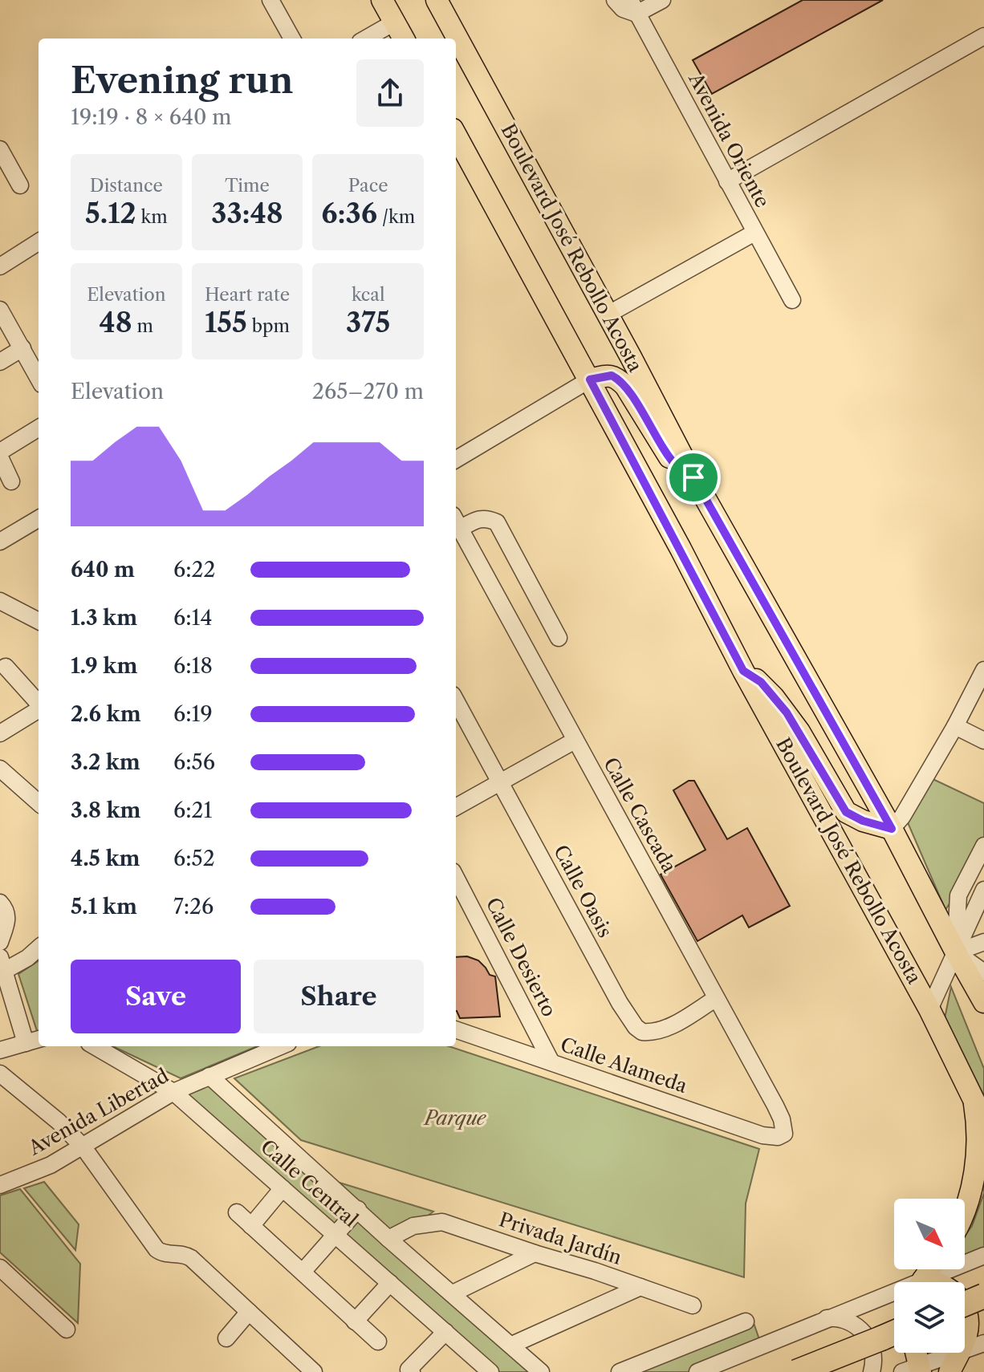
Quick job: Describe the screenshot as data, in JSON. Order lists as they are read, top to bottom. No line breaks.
{"streets":{"main road":["Boulevard José Rebollo Acosta"],"street":["Avenida Oriente","Calle Cascada","Calle Oasis","Calle Desierto","Calle Alameda","Avenida Libertad","Calle Central","Privada Jardín"]},"crossings":[["Calle Cascada","Calle Oasis"],["Calle Cascada","Calle Alameda"],["Calle Desierto","Calle Alameda"],["Avenida Libertad","Calle Central"],["Calle Central","Privada Jardín"]],"parks":["Parque"],"north":"bottom right","page":{"heading":["Evening run","19:19 · 8 × 640 m"],"stats":[["Distance","5.12 km"],["Time","33:48"],["Pace","6:36 /km"],["Elevation","48 m"],["Heart rate","155 bpm"],["kcal","375"]],"chart":["Elevation","265–270 m"],"list":[{"name":"640 m","note":"6:22"},{"name":"1.3 km","note":"6:14"},{"name":"1.9 km","note":"6:18"},{"name":"2.6 km","note":"6:19"},{"name":"3.2 km","note":"6:56"},{"name":"3.8 km","note":"6:21"},{"name":"4.5 km","note":"6:52"},{"name":"5.1 km","note":"7:26"}],"buttons":["Save","Share"]}}
